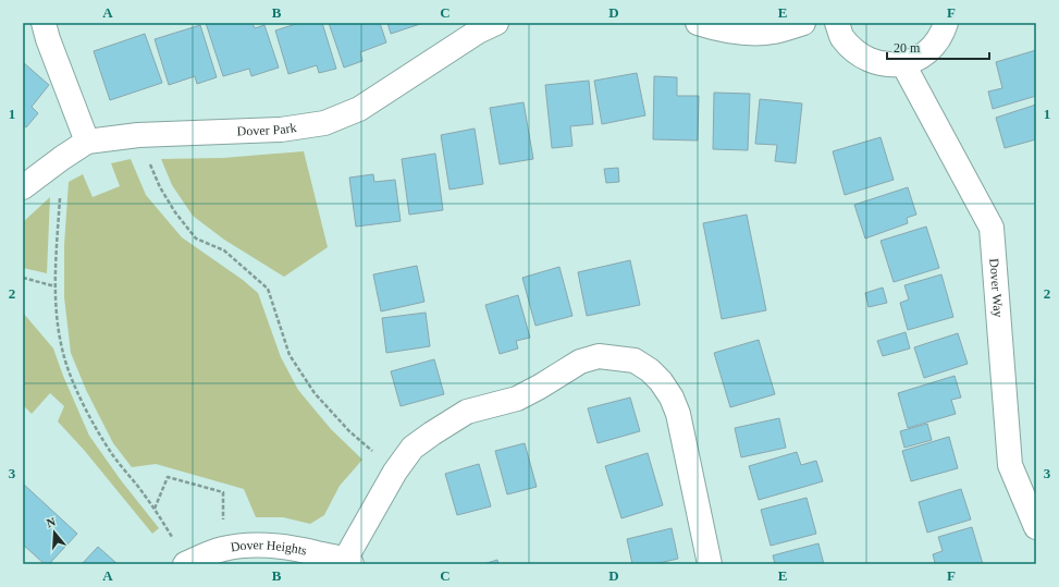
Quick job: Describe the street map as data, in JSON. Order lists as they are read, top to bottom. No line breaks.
{"streets":{"street":["Dover Park","Dover Way","Dover Heights"]},"scale_bar":"20 m","north":"top","grid":{"columns":["A","B","C","D","E","F"],"rows":["1","2","3"]}}
